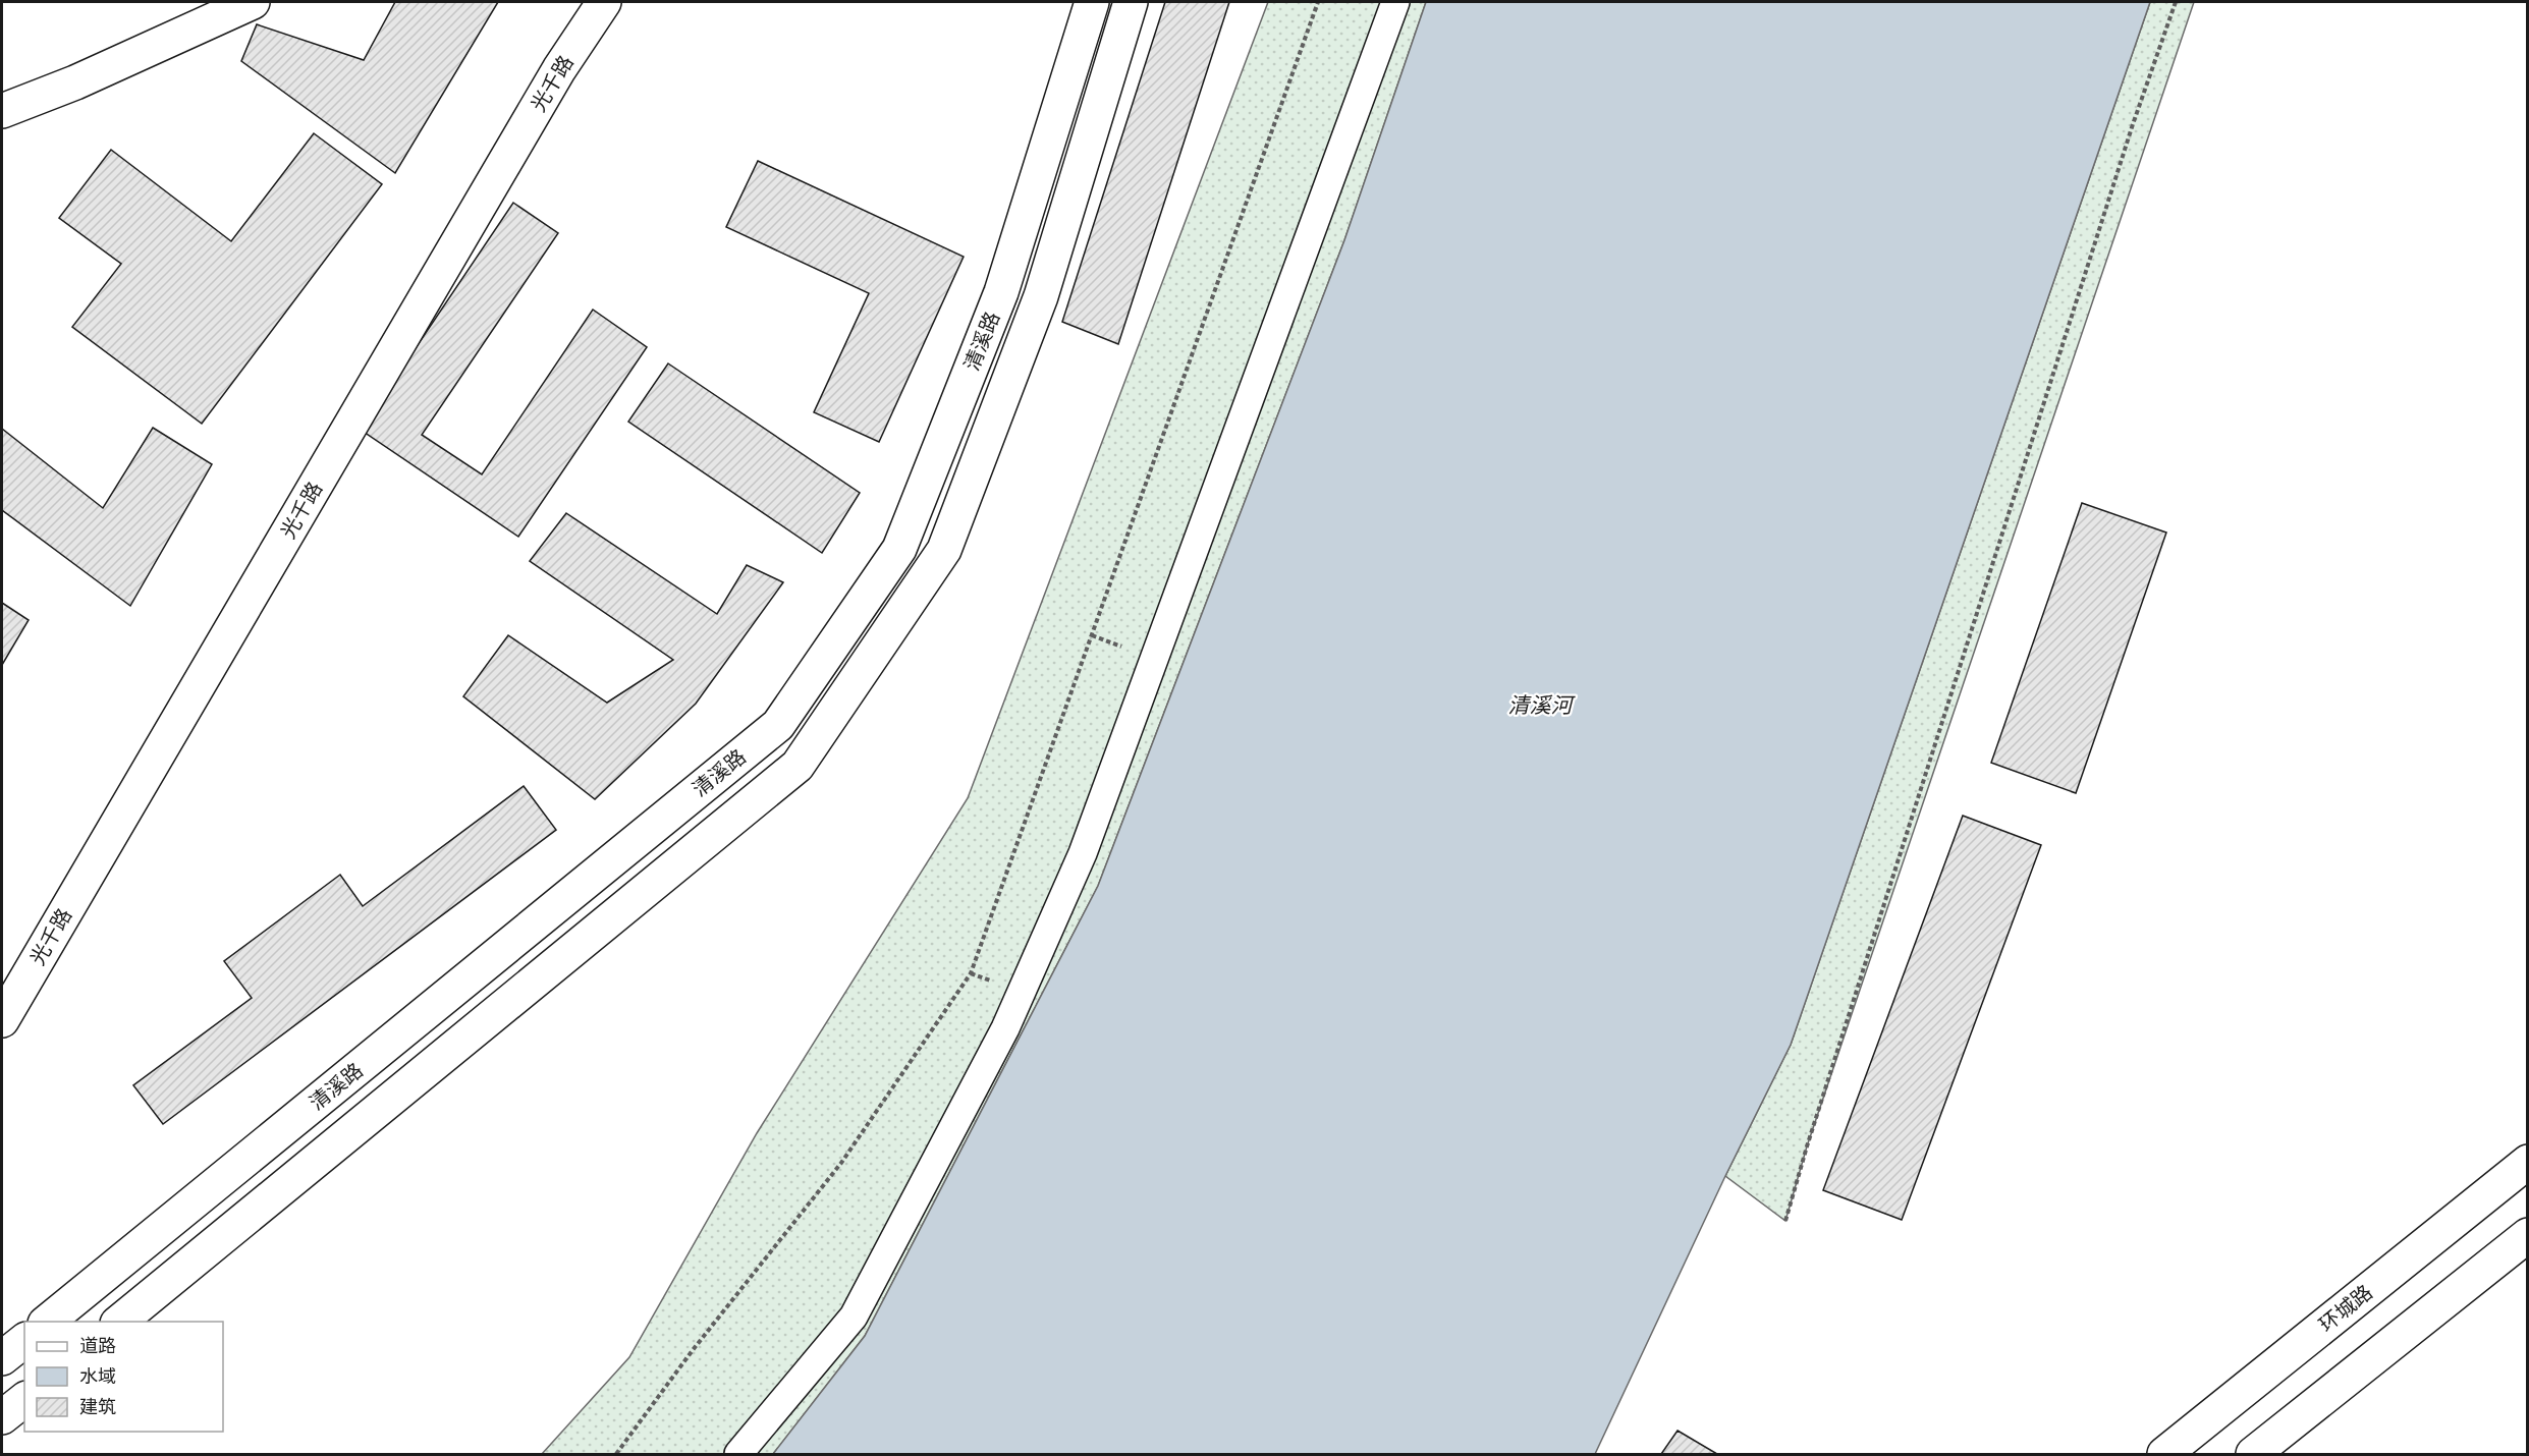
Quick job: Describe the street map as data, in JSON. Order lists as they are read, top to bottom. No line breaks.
{"streets":{"main road":["光千路","清溪路","环城路"]},"water":["清溪河"],"legend":["道路","水域","建筑"]}
